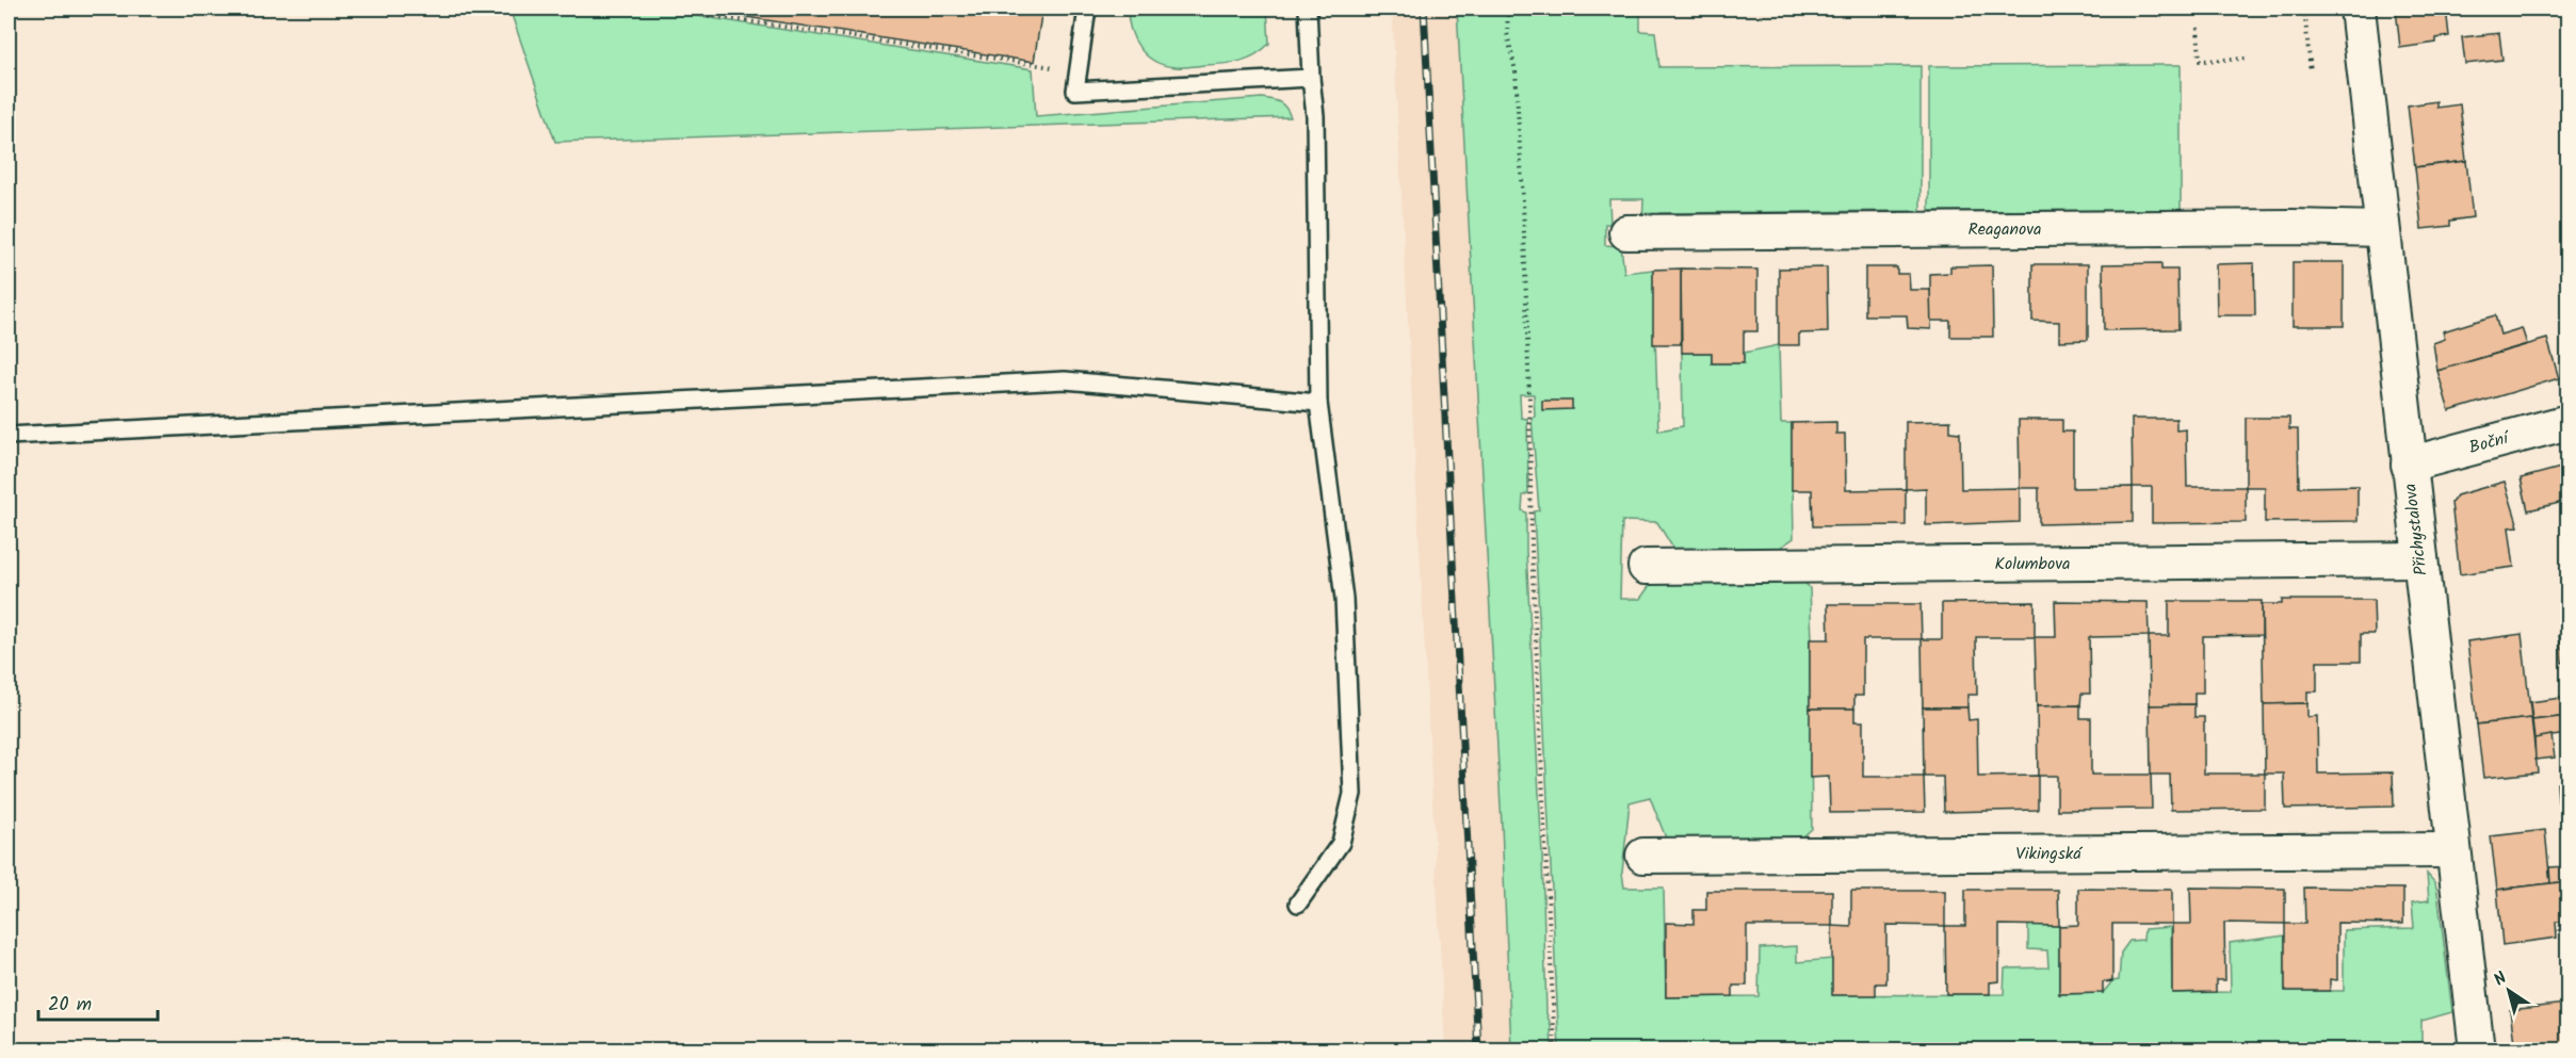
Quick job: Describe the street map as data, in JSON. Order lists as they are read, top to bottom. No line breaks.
{"streets":{"street":["Reaganova","Boční","Přichystalova","Kolumbova","Vikingská"]},"crossings":[["Reaganova","Přichystalova"],["Boční","Přichystalova"],["Přichystalova","Kolumbova"],["Přichystalova","Vikingská"]],"scale_bar":"20 m","north":"top left"}
